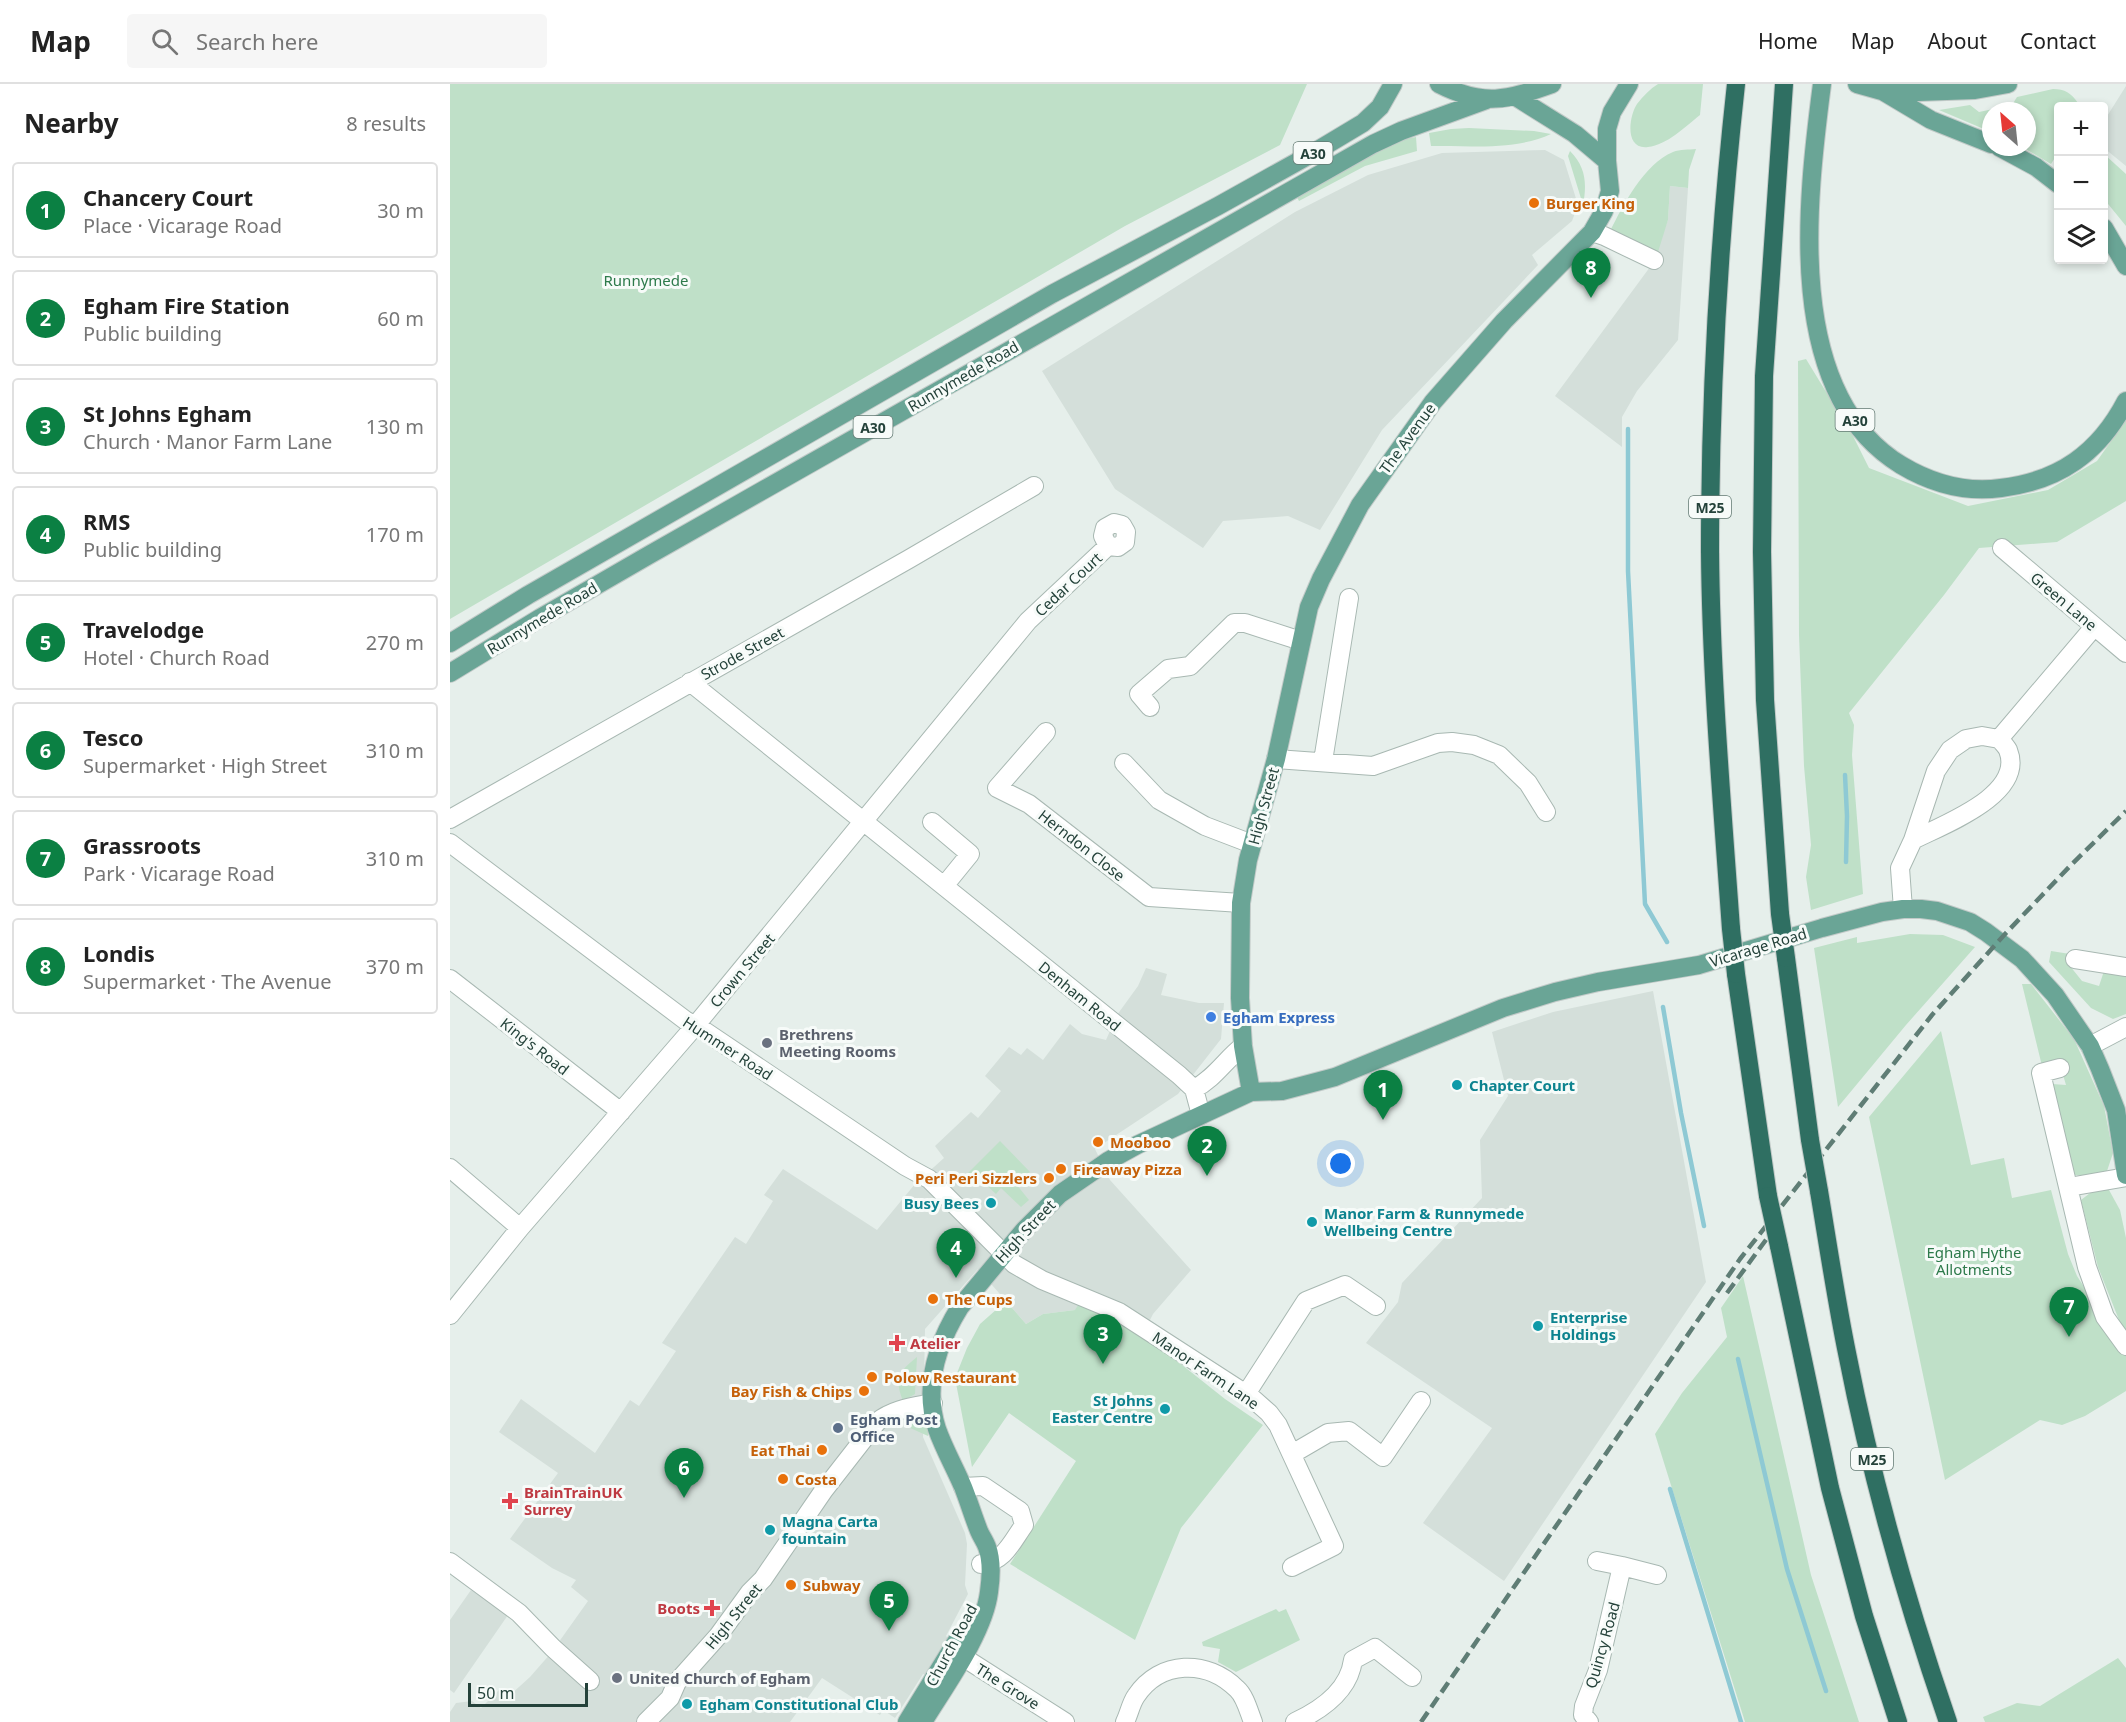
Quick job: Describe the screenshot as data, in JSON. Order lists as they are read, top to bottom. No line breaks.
{"streets":{"highway":["M25"],"main road":["A30","Runnymede Road","The Avenue","High Street","Vicarage Road","Church Road"],"street":["Cedar Court","Green Lane","Strode Street","Herndon Close","Crown Street","Denham Road","King's Road","Hummer Road","Manor Farm Lane","Quincy Road","The Grove"]},"crossings":[["A30","Runnymede Road"],["The Avenue","High Street"],["Cedar Court","Crown Street"],["Strode Street","Denham Road"],["High Street","Herndon Close"],["High Street","Vicarage Road"],["High Street","Hummer Road"],["High Street","Manor Farm Lane"],["High Street","Church Road"],["Crown Street","Denham Road"],["Crown Street","King's Road"],["Crown Street","Hummer Road"],["Hummer Road","Manor Farm Lane"],["Church Road","The Grove"]],"parks":["Runnymede","Egham Hythe Allotments"],"places":{"other":["Burger King","Egham Express","Brethrens Meeting Rooms","Chapter Court","Mooboo","Fireaway Pizza","Peri Peri Sizzlers","Busy Bees","Manor Farm & Runnymede Wellbeing Centre","The Cups","Enterprise Holdings","Polow Restaurant","Bay Fish & Chips","St Johns Easter Centre","Egham Post Office","Eat Thai","Costa","Magna Carta fountain","Subway","United Church of Egham","Egham Constitutional Club"],"health":["Atelier","BrainTrainUK Surrey","Boots"]},"scale_bar":"50 m","north":"top left","page":{"header":"Map","search":"Search here","nav":["Home","Map","About","Contact"],"heading":["Nearby","8 results"],"map_buttons":["+","−"],"list":[{"mark":"1","name":"Chancery Court","note":"Place · Vicarage Road","value":"30 m"},{"mark":"2","name":"Egham Fire Station","note":"Public building","value":"60 m"},{"mark":"3","name":"St Johns Egham","note":"Church · Manor Farm Lane","value":"130 m"},{"mark":"4","name":"RMS","note":"Public building","value":"170 m"},{"mark":"5","name":"Travelodge","note":"Hotel · Church Road","value":"270 m"},{"mark":"6","name":"Tesco","note":"Supermarket · High Street","value":"310 m"},{"mark":"7","name":"Grassroots","note":"Park · Vicarage Road","value":"310 m"},{"mark":"8","name":"Londis","note":"Supermarket · The Avenue","value":"370 m"}],"pins":["8","1","2","4","7","3","6","5"],"scale":"50 m"}}
